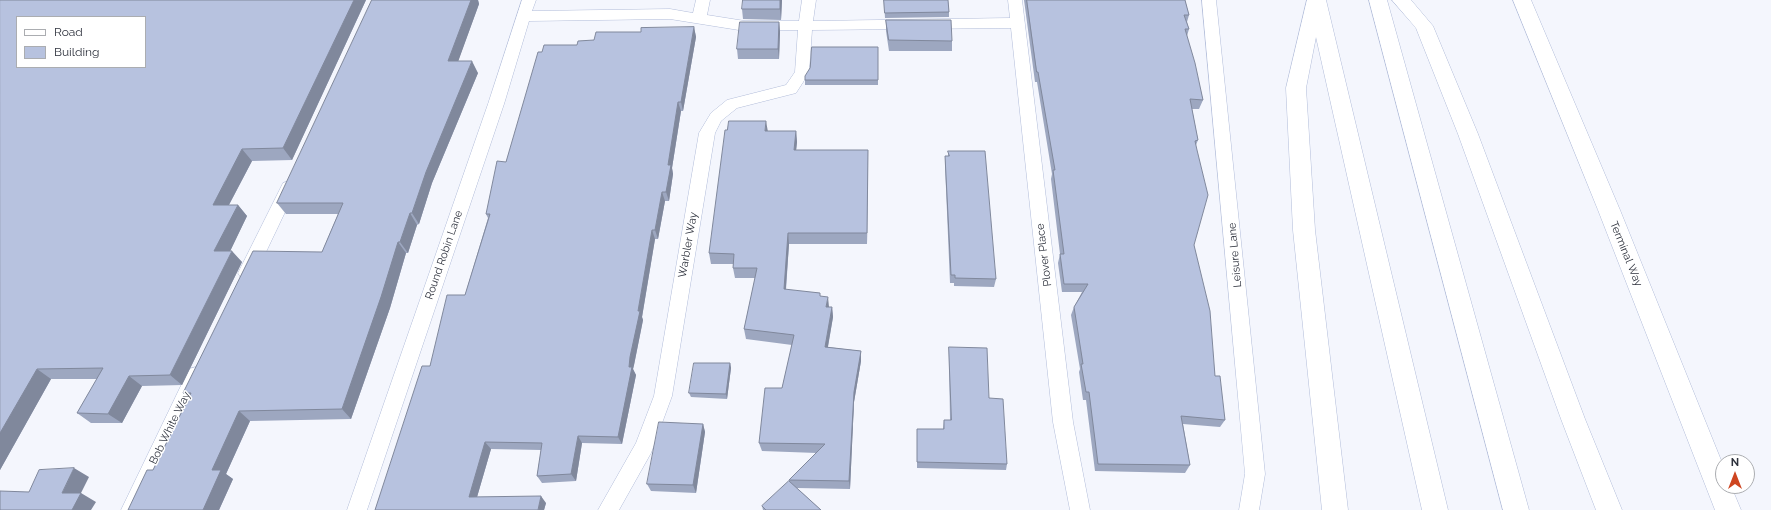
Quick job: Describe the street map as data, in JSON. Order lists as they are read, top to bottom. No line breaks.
{"streets":{"main road":["Terminal Way"],"lane":["Warbler Way","Round Robin Lane","Plover Place","Leisure Lane","Bob White Way"]},"legend":["Road","Building"],"north":"top"}
